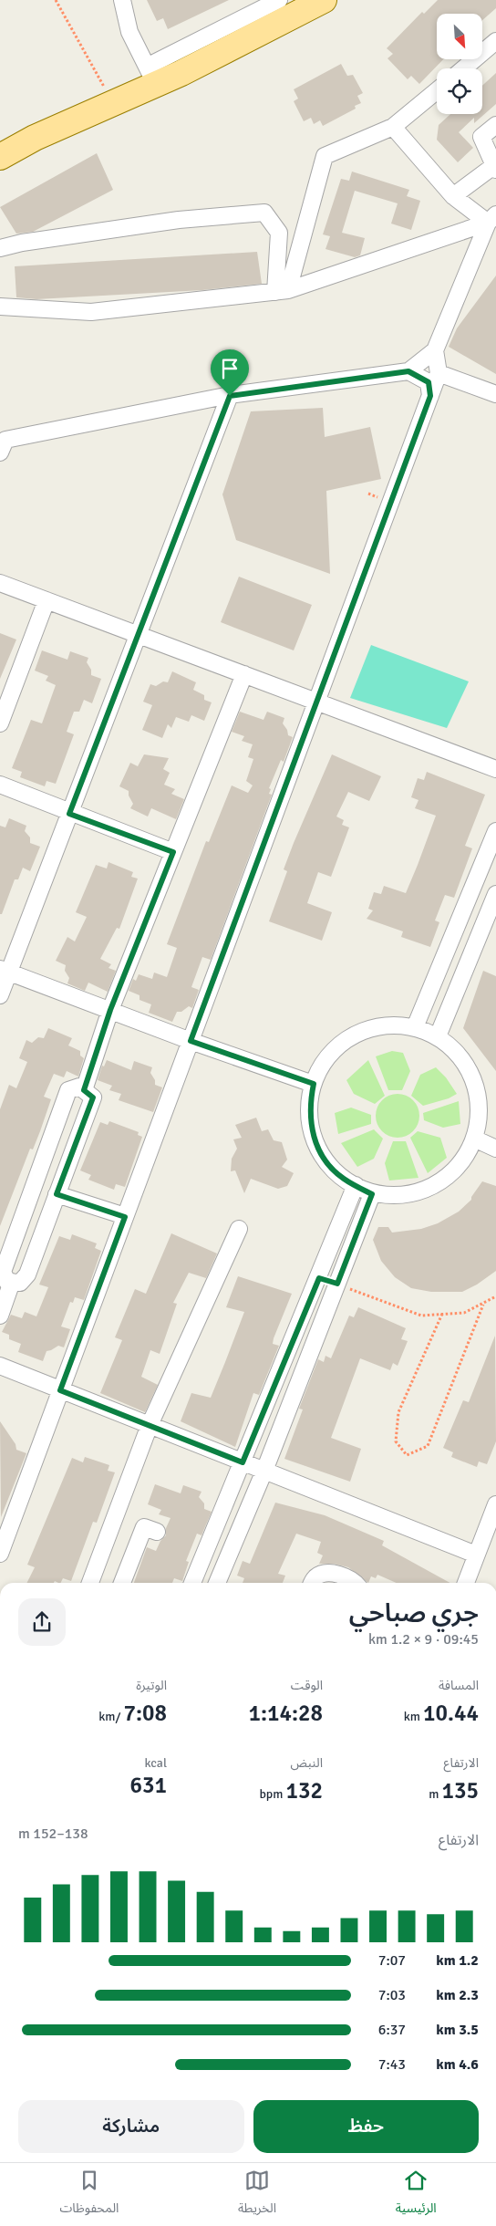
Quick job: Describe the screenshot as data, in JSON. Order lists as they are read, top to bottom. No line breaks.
{"north":"bottom right","page":{"heading":["جري صباحي","09:45 · 9 × 1.2 km"],"stats":[["المسافة","10.44 km"],["الوقت","1:14:28"],["الوتيرة","7:08 /km"],["الارتفاع","135 m"],["النبض","132 bpm"],["kcal","631"]],"chart":["الارتفاع","138–152 m"],"list":[{"name":"1.2 km","note":"7:07"},{"name":"2.3 km","note":"7:03"},{"name":"3.5 km","note":"6:37"},{"name":"4.6 km","note":"7:43"}],"buttons":["حفظ","مشاركة"],"tabs":["الرئيسية","الخريطة","المحفوظات"]}}
